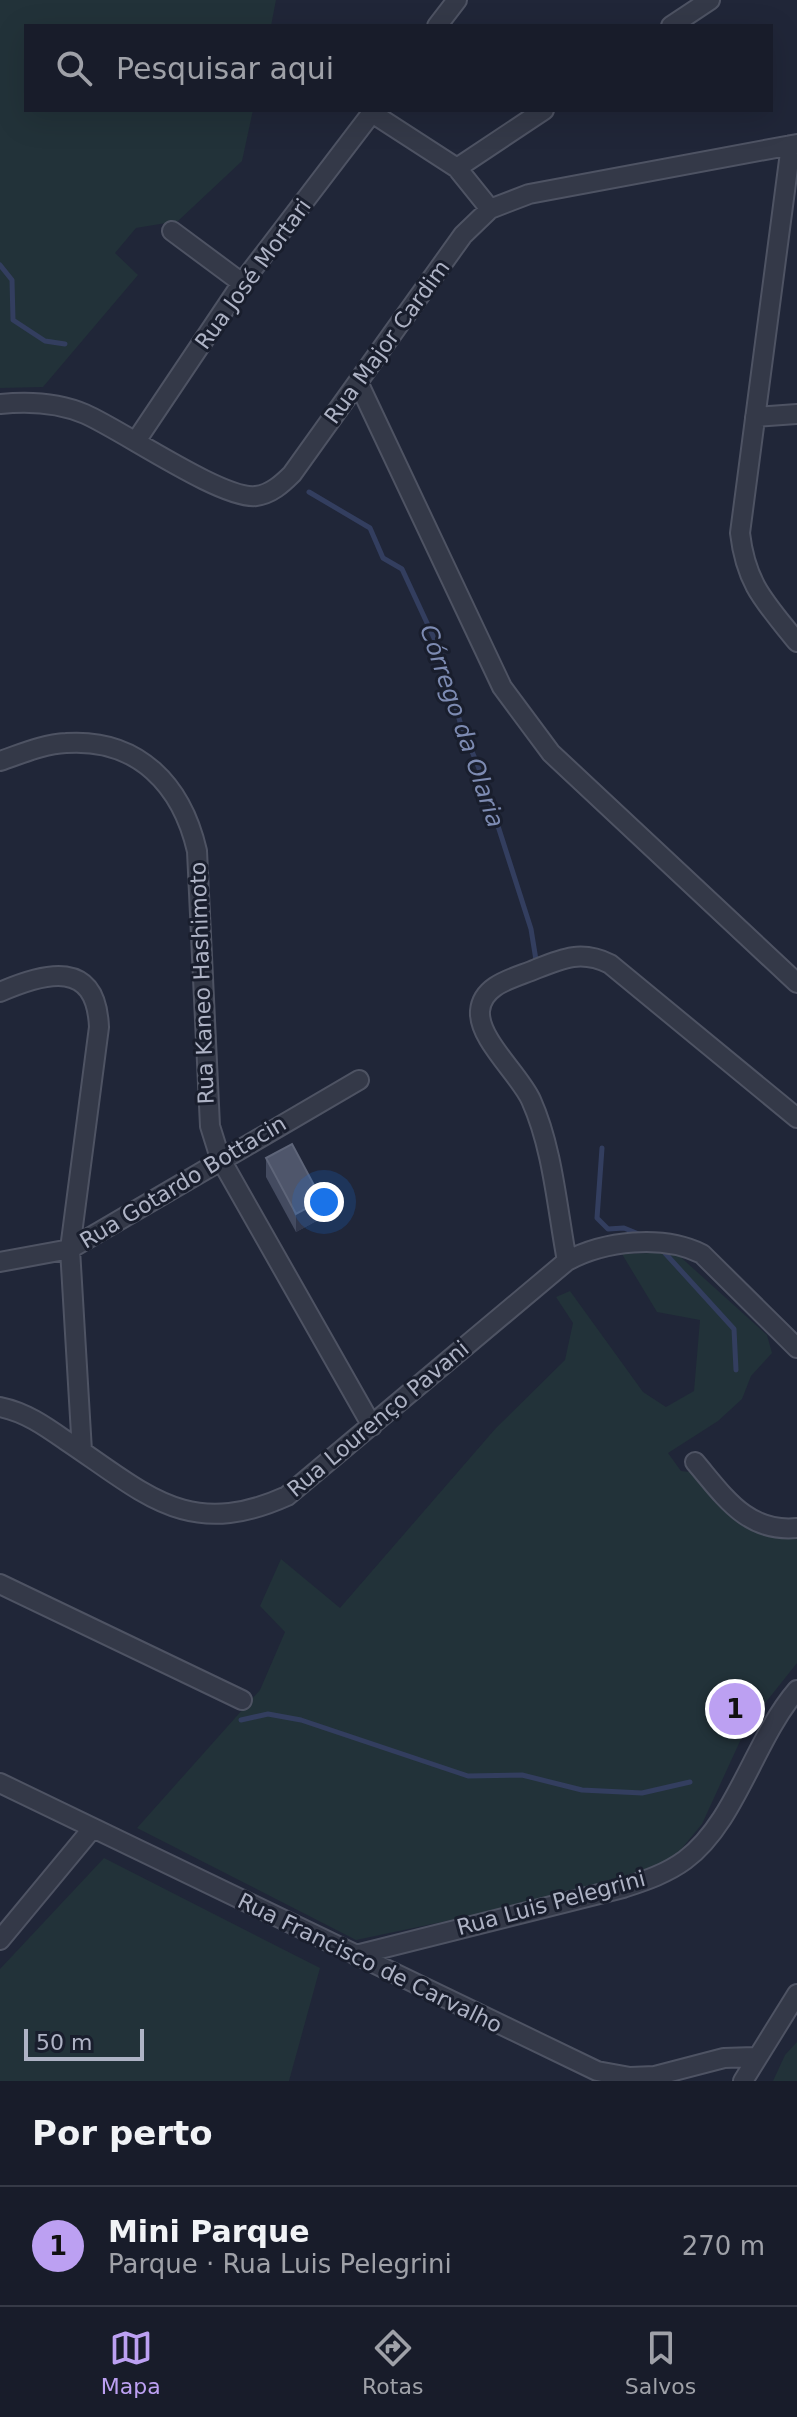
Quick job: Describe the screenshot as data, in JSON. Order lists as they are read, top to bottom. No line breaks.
{"streets":{"street":["Rua José Mortari","Rua Major Cardim","Rua Kaneo Hashimoto","Rua Gotardo Bottacin","Rua Lourenço Pavani","Rua Luis Pelegrini","Rua Francisco de Carvalho"]},"crossings":[["Rua José Mortari","Rua Major Cardim"],["Rua Kaneo Hashimoto","Rua Gotardo Bottacin"],["Rua Kaneo Hashimoto","Rua Lourenço Pavani"],["Rua Luis Pelegrini","Rua Francisco de Carvalho"]],"water":["Córrego da Olaria"],"scale_bar":"50 m","page":{"search":"Pesquisar aqui","pins":"1","scale":"50 m","heading":"Por perto","list":[{"mark":"1","name":"Mini Parque","note":"Parque · Rua Luis Pelegrini","value":"270 m"}],"nav":["Mapa","Rotas","Salvos"]}}
